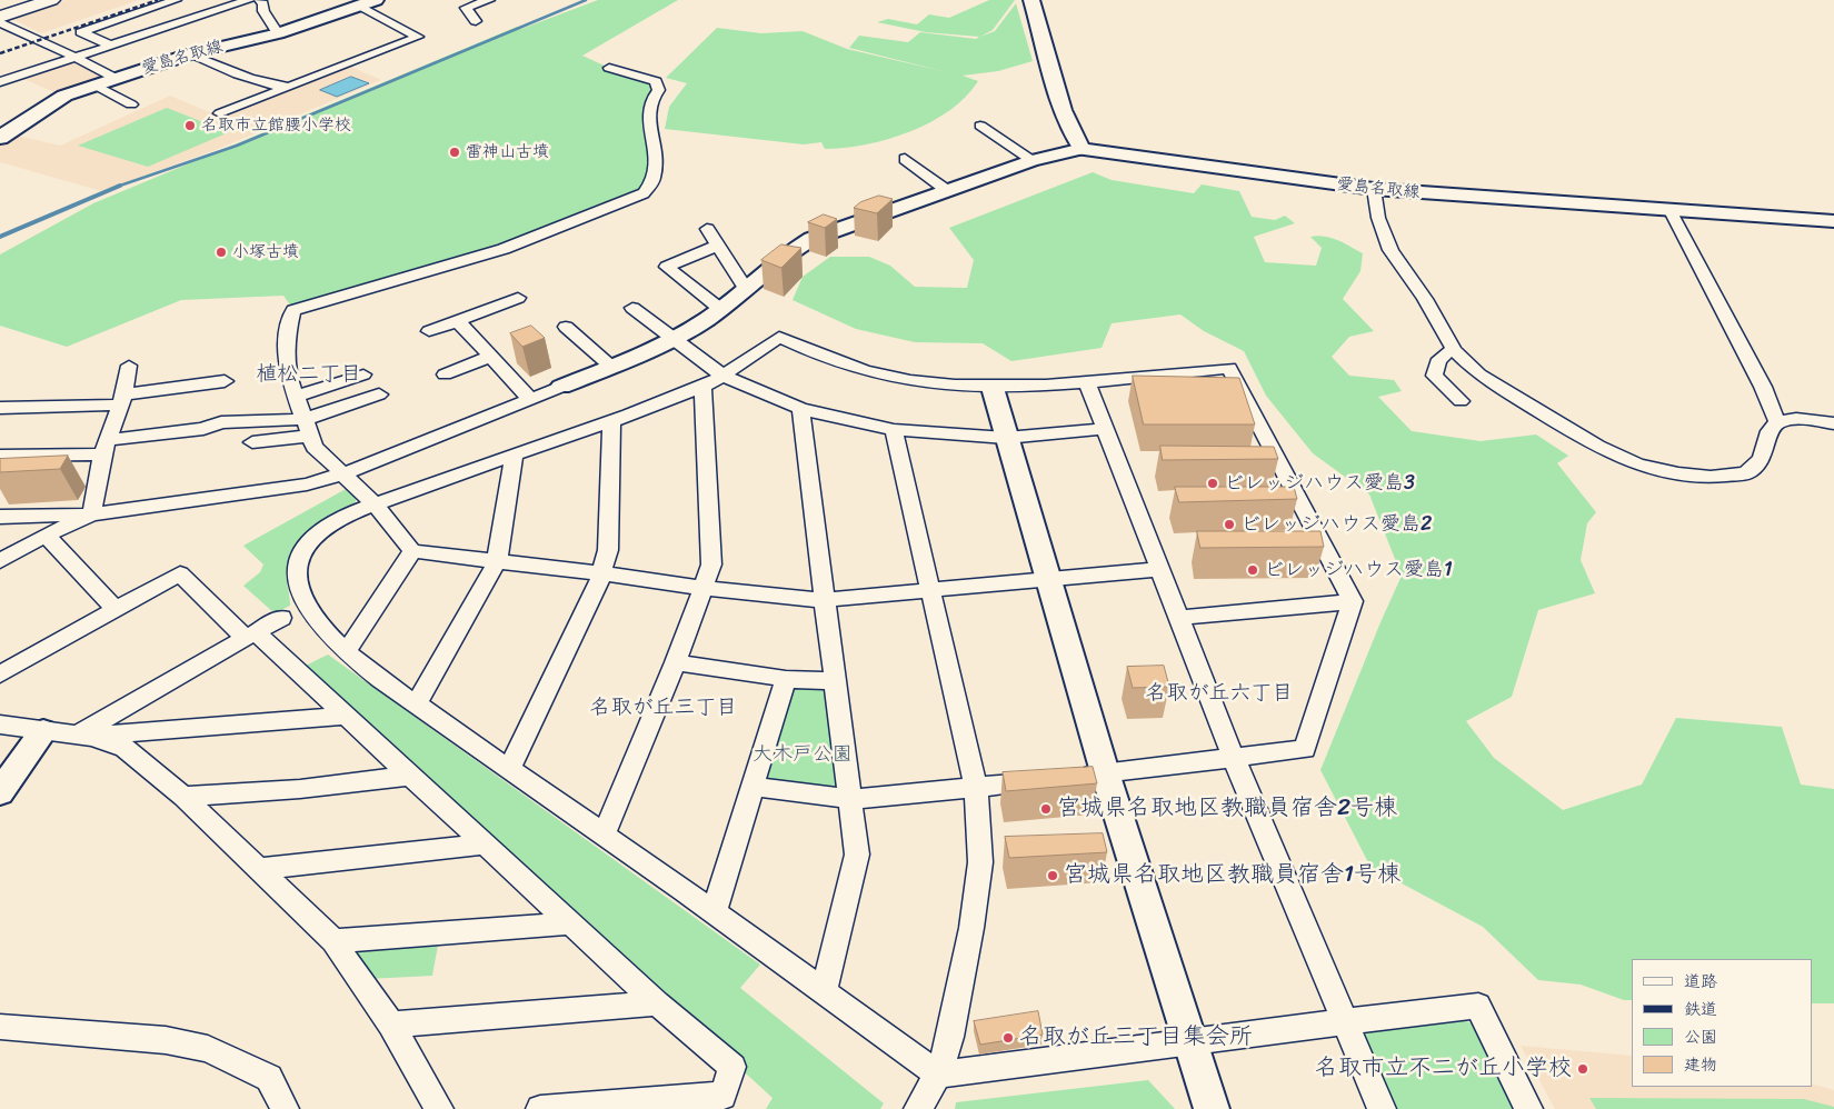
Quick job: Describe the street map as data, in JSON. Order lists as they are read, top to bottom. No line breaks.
{"streets":{"main road":["愛島名取線"]},"districts":["植松二丁目","名取が丘六丁目","名取が丘三丁目"],"parks":["大木戸公園"],"places":["名取市立館腰小学校","雷神山古墳","小塚古墳","ビレッジハウス愛島3","ビレッジハウス愛島2","ビレッジハウス愛島1","宮城県名取地区教職員宿舎2号棟","宮城県名取地区教職員宿舎1号棟","名取が丘三丁目集会所","名取市立不二が丘小学校"],"legend":["道路","鉄道","公園","建物"]}
